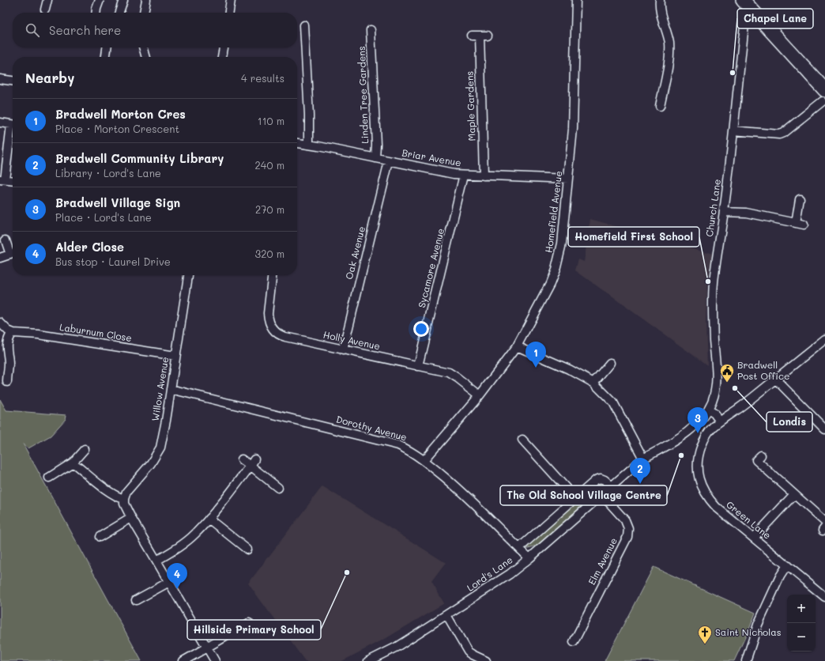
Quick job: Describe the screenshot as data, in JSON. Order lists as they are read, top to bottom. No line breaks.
{"streets":{"street":["Linden Tree Gardens","Maple Gardens","Briar Avenue","Church Lane","Homefield Avenue","Oak Avenue","Sycamore Avenue","Laburnum Close","Holly Avenue","Willow Avenue","Dorothy Avenue","Green Lane","Elm Avenue","Lord's Lane"]},"crossings":[["Linden Tree Gardens","Briar Avenue"],["Maple Gardens","Briar Avenue"],["Briar Avenue","Homefield Avenue"],["Briar Avenue","Oak Avenue"],["Briar Avenue","Sycamore Avenue"],["Church Lane","Lord's Lane"],["Homefield Avenue","Holly Avenue"],["Homefield Avenue","Dorothy Avenue"],["Oak Avenue","Holly Avenue"],["Sycamore Avenue","Holly Avenue"],["Laburnum Close","Willow Avenue"],["Willow Avenue","Dorothy Avenue"],["Dorothy Avenue","Lord's Lane"],["Elm Avenue","Lord's Lane"]],"places":{"other":["Chapel Lane","Homefield First School","Londis","The Old School Village Centre","Hillside Primary School"],"public building":["Bradwell Post Office"],"church":["Saint Nicholas"]},"page":{"search":"Search here","heading":["Nearby","4 results"],"list":[{"mark":"1","name":"Bradwell Morton Cres","note":"Place · Morton Crescent","value":"110 m"},{"mark":"2","name":"Bradwell Community Library","note":"Library · Lord's Lane","value":"240 m"},{"mark":"3","name":"Bradwell Village Sign","note":"Place · Lord's Lane","value":"270 m"},{"mark":"4","name":"Alder Close","note":"Bus stop · Laurel Drive","value":"320 m"}],"pins":["1","3","2","4"],"map_buttons":["+","−"]}}
